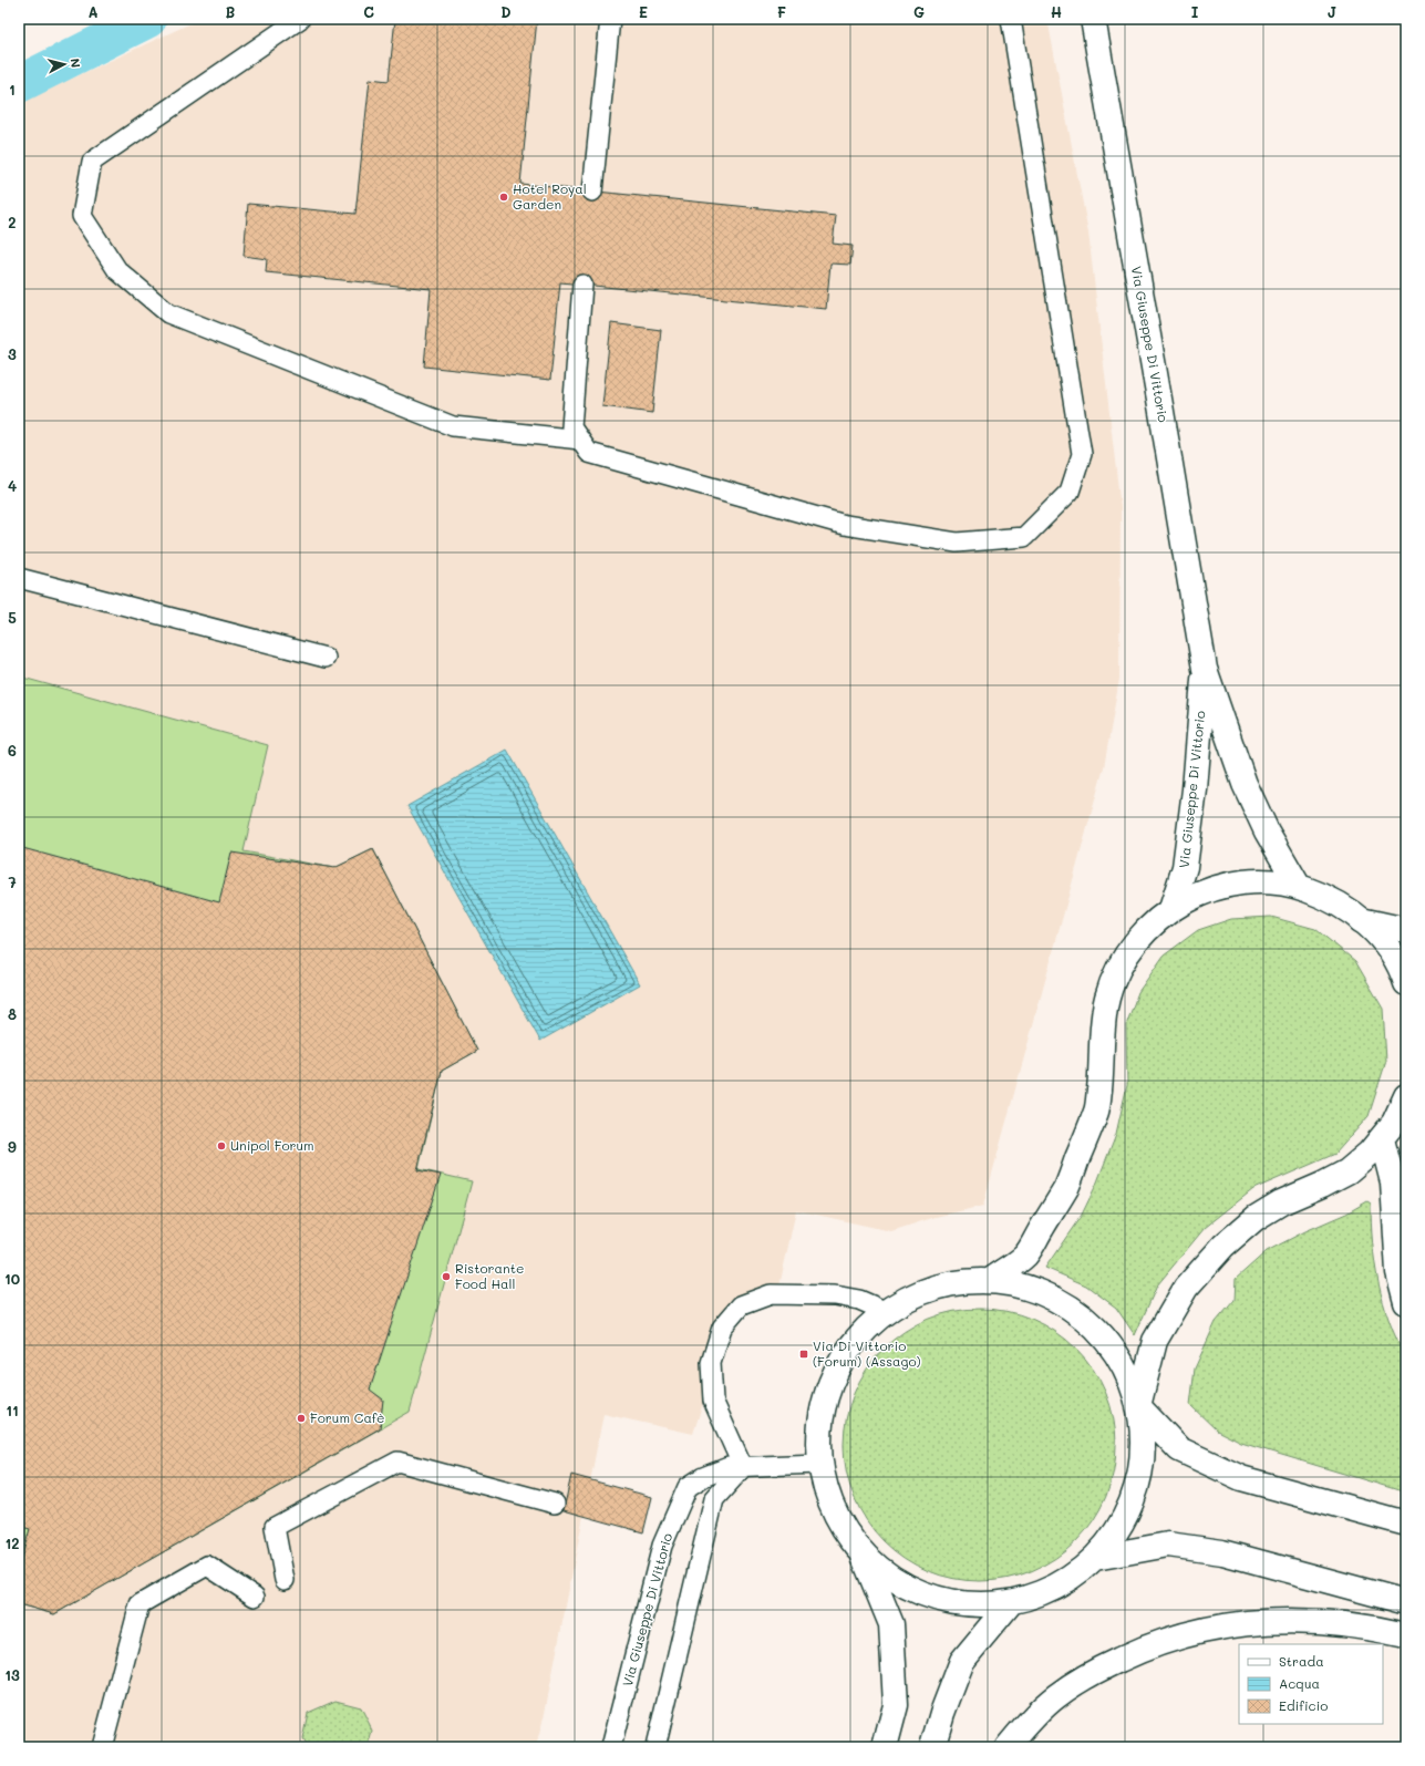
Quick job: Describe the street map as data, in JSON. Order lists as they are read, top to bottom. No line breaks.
{"streets":{"main road":["Via Giuseppe Di Vittorio"]},"places":{"other":["Hotel Royal Garden","Unipol Forum","Ristorante Food Hall","Forum Cafè"],"transit":["Via Di Vittorio (Forum) (Assago)"]},"legend":["Strada","Acqua","Edificio"],"north":"right","grid":{"columns":["A","B","C","D","E","F","G","H","I","J"],"rows":["1","2","3","4","5","6","7","8","9","10","11","12","13"]}}
